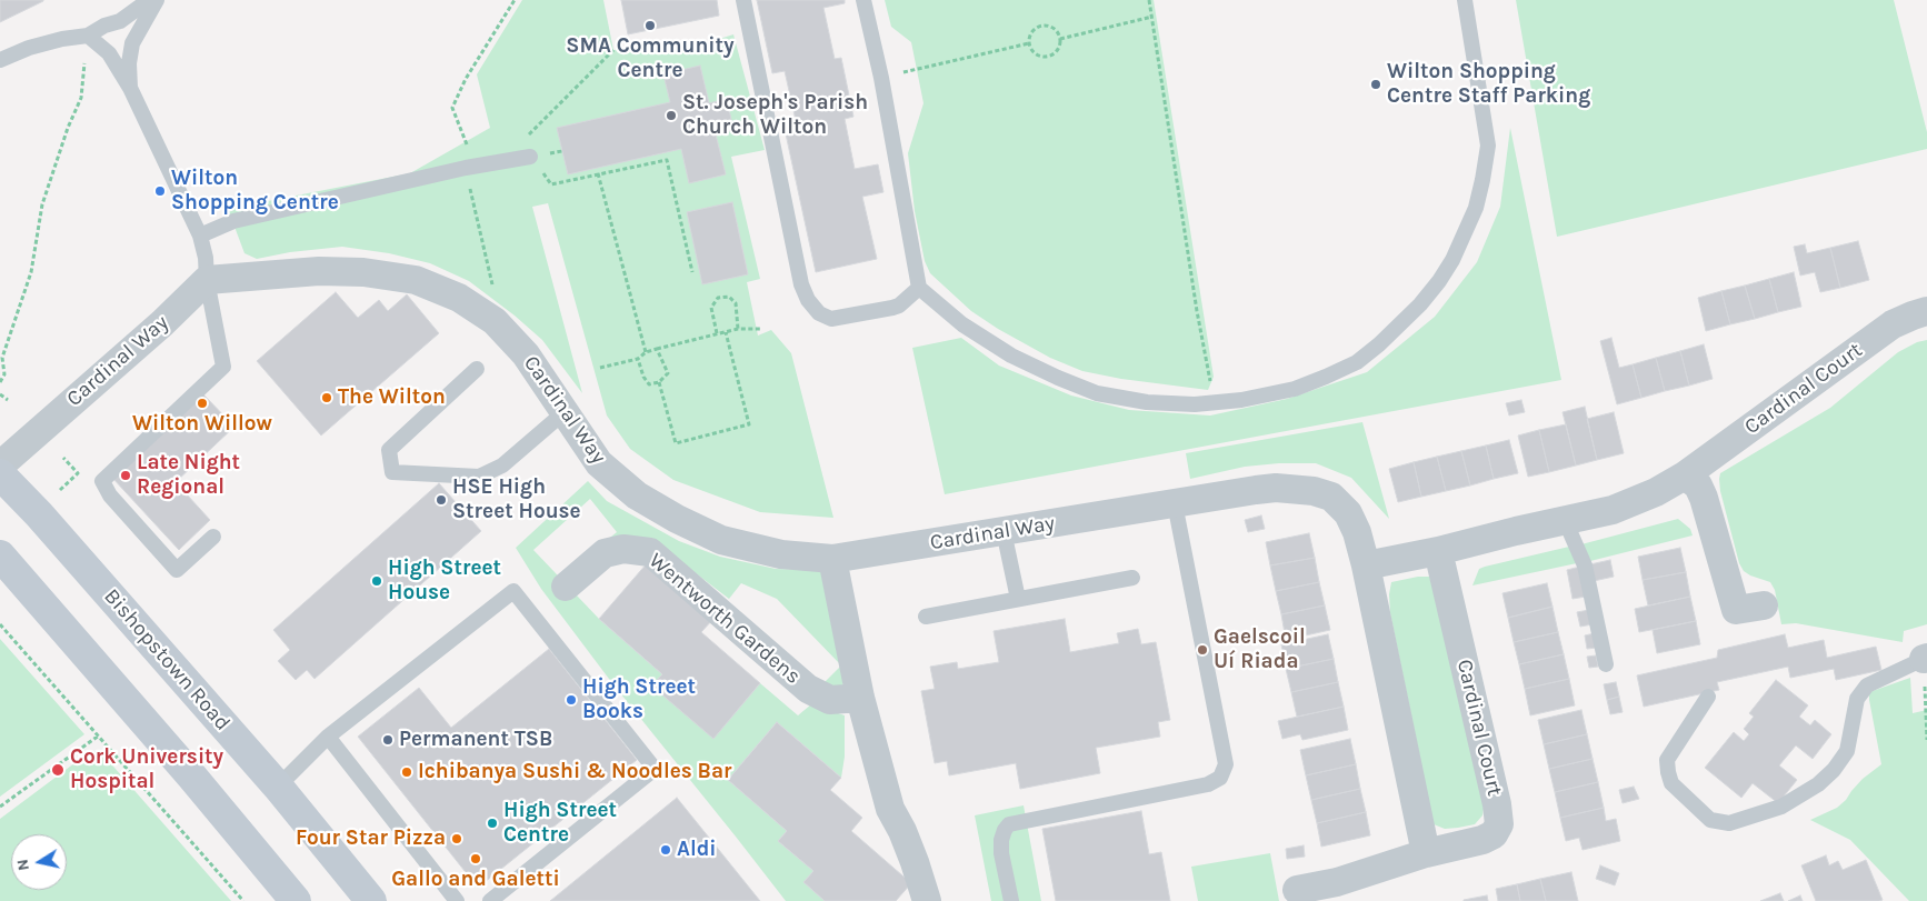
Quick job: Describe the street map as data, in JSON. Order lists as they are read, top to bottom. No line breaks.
{"streets":{"main road":["Bishopstown Road"],"street":["Cardinal Way","Cardinal Court","Wentworth Gardens"]},"crossings":[["Cardinal Way","Cardinal Court"]],"places":["SMA Community Centre","Wilton Shopping Centre Staff Parking","St. Joseph's Parish Church Wilton","Wilton Shopping Centre","The Wilton","Wilton Willow","Late Night Regional","HSE High Street House","High Street House","Gaelscoil Uí Riada","High Street Books","Permanent TSB","Cork University Hospital","Ichibanya Sushi & Noodles Bar","High Street Centre","Four Star Pizza","Aldi","Gallo and Galetti"],"north":"left"}
